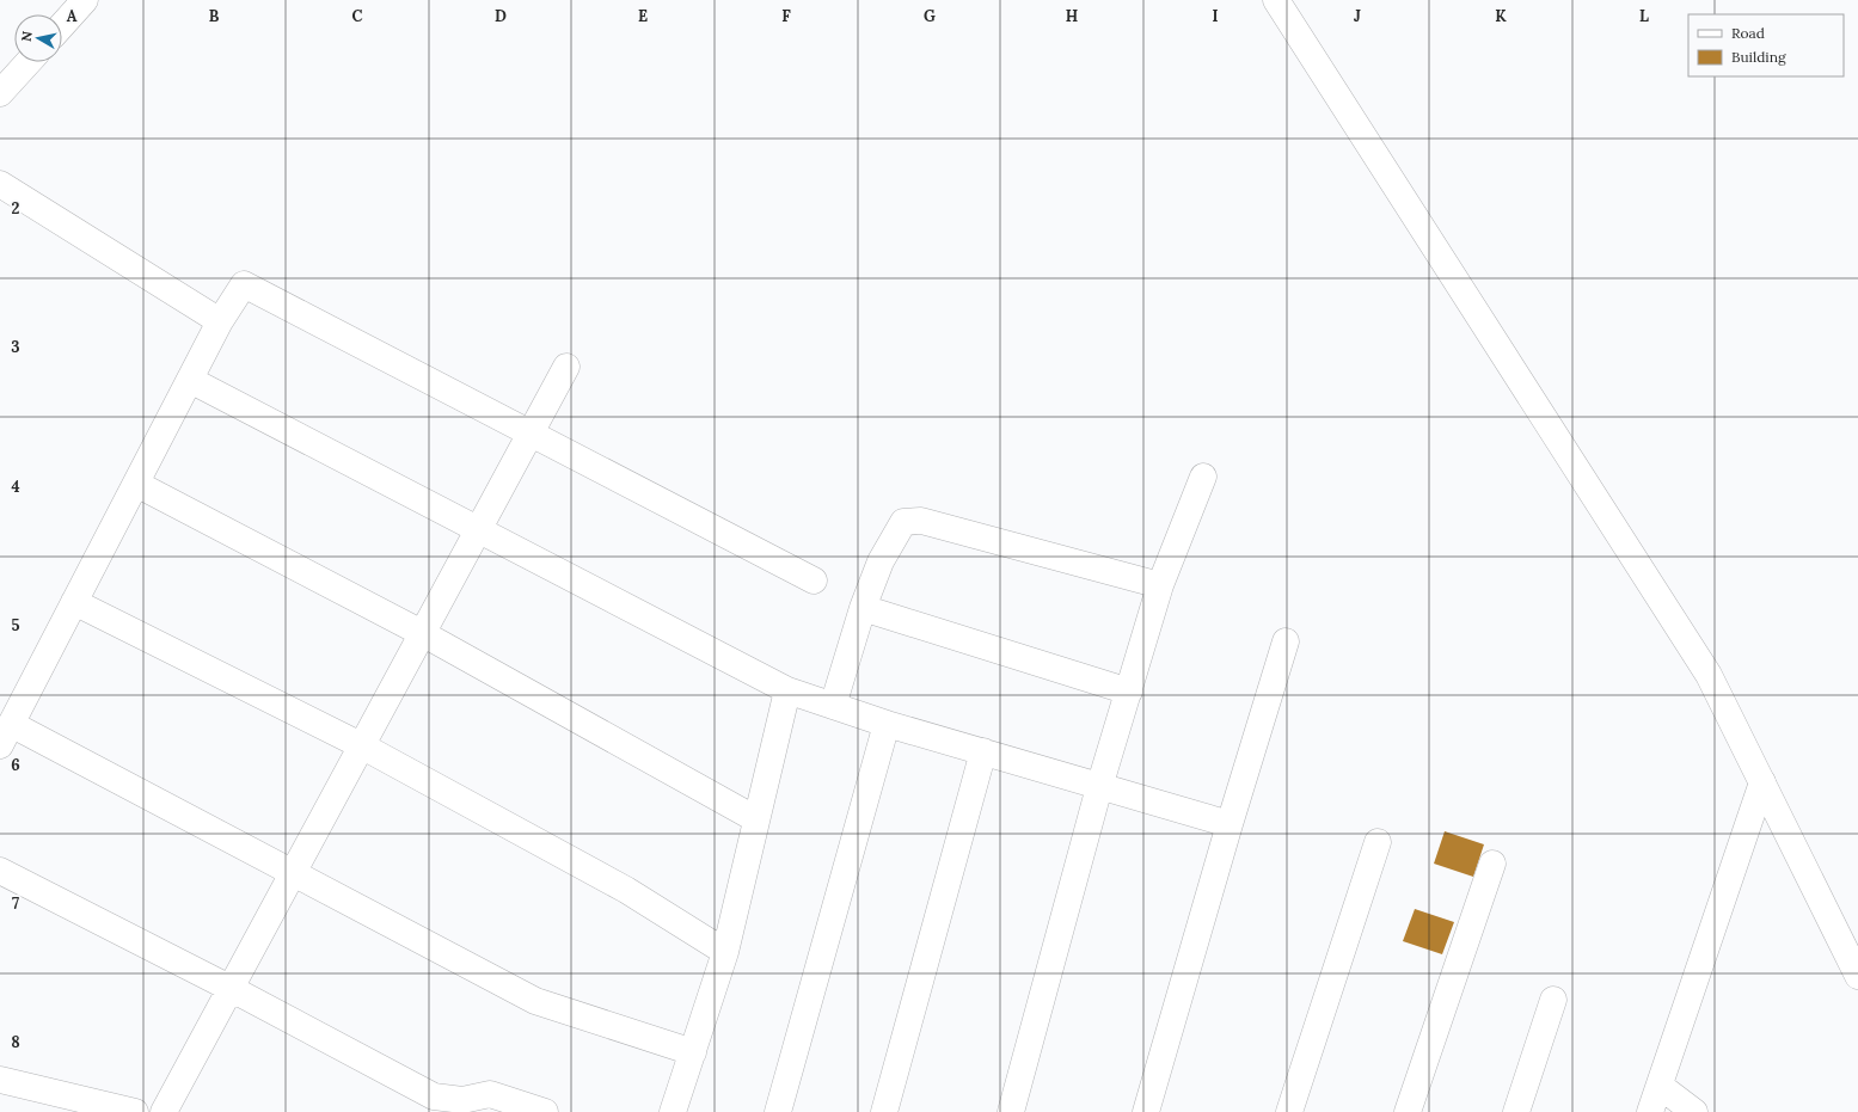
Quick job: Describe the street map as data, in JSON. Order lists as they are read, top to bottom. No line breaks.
{"legend":["Road","Building"],"north":"left","grid":{"columns":["A","B","C","D","E","F","G","H","I","J","K","L"],"rows":["2","3","4","5","6","7","8"]}}
